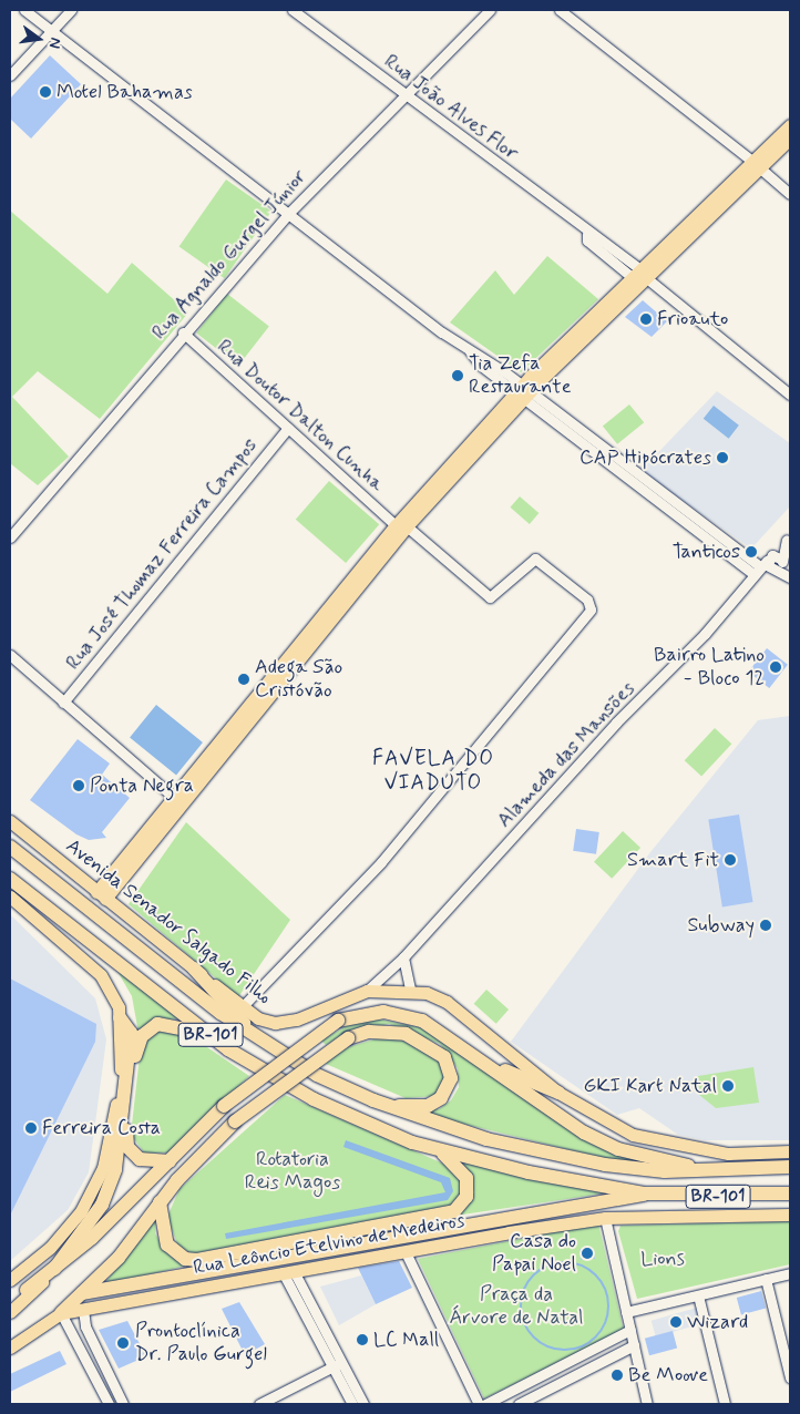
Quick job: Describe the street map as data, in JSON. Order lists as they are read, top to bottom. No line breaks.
{"streets":{"highway":["Avenida Senador Salgado Filho","BR-101"],"main road":["Rua Leôncio Etelvino de Medeiros"],"street":["Rua João Alves Flor","Rua Agnaldo Gurgel Júnior","Rua Doutor Dalton Cunha","Rua José Thomaz Ferreira Campos","Alameda das Mansões"]},"crossings":[["Rua João Alves Flor","Rua Agnaldo Gurgel Júnior"],["Rua Agnaldo Gurgel Júnior","Rua Doutor Dalton Cunha"],["Rua Doutor Dalton Cunha","Rua José Thomaz Ferreira Campos"],["Rua Doutor Dalton Cunha","Avenida Senador Salgado Filho"],["Alameda das Mansões","Avenida Senador Salgado Filho"]],"districts":["FAVELA DO VIADUTO"],"parks":["Rotatoria Reis Magos","Lions","Praça da Árvore de Natal"],"places":["Motel Bahamas","Frioauto","Tia Zefa Restaurante","CAP Hipócrates","Tanticos","Bairro Latino - Bloco 12","Adega São Cristóvão","Ponta Negra","Smart Fit","Subway","GKI Kart Natal","Ferreira Costa","Casa do Papai Noel","Wizard","LC Mall","Prontoclínica Dr. Paulo Gurgel","Be Moove"],"north":"right"}
